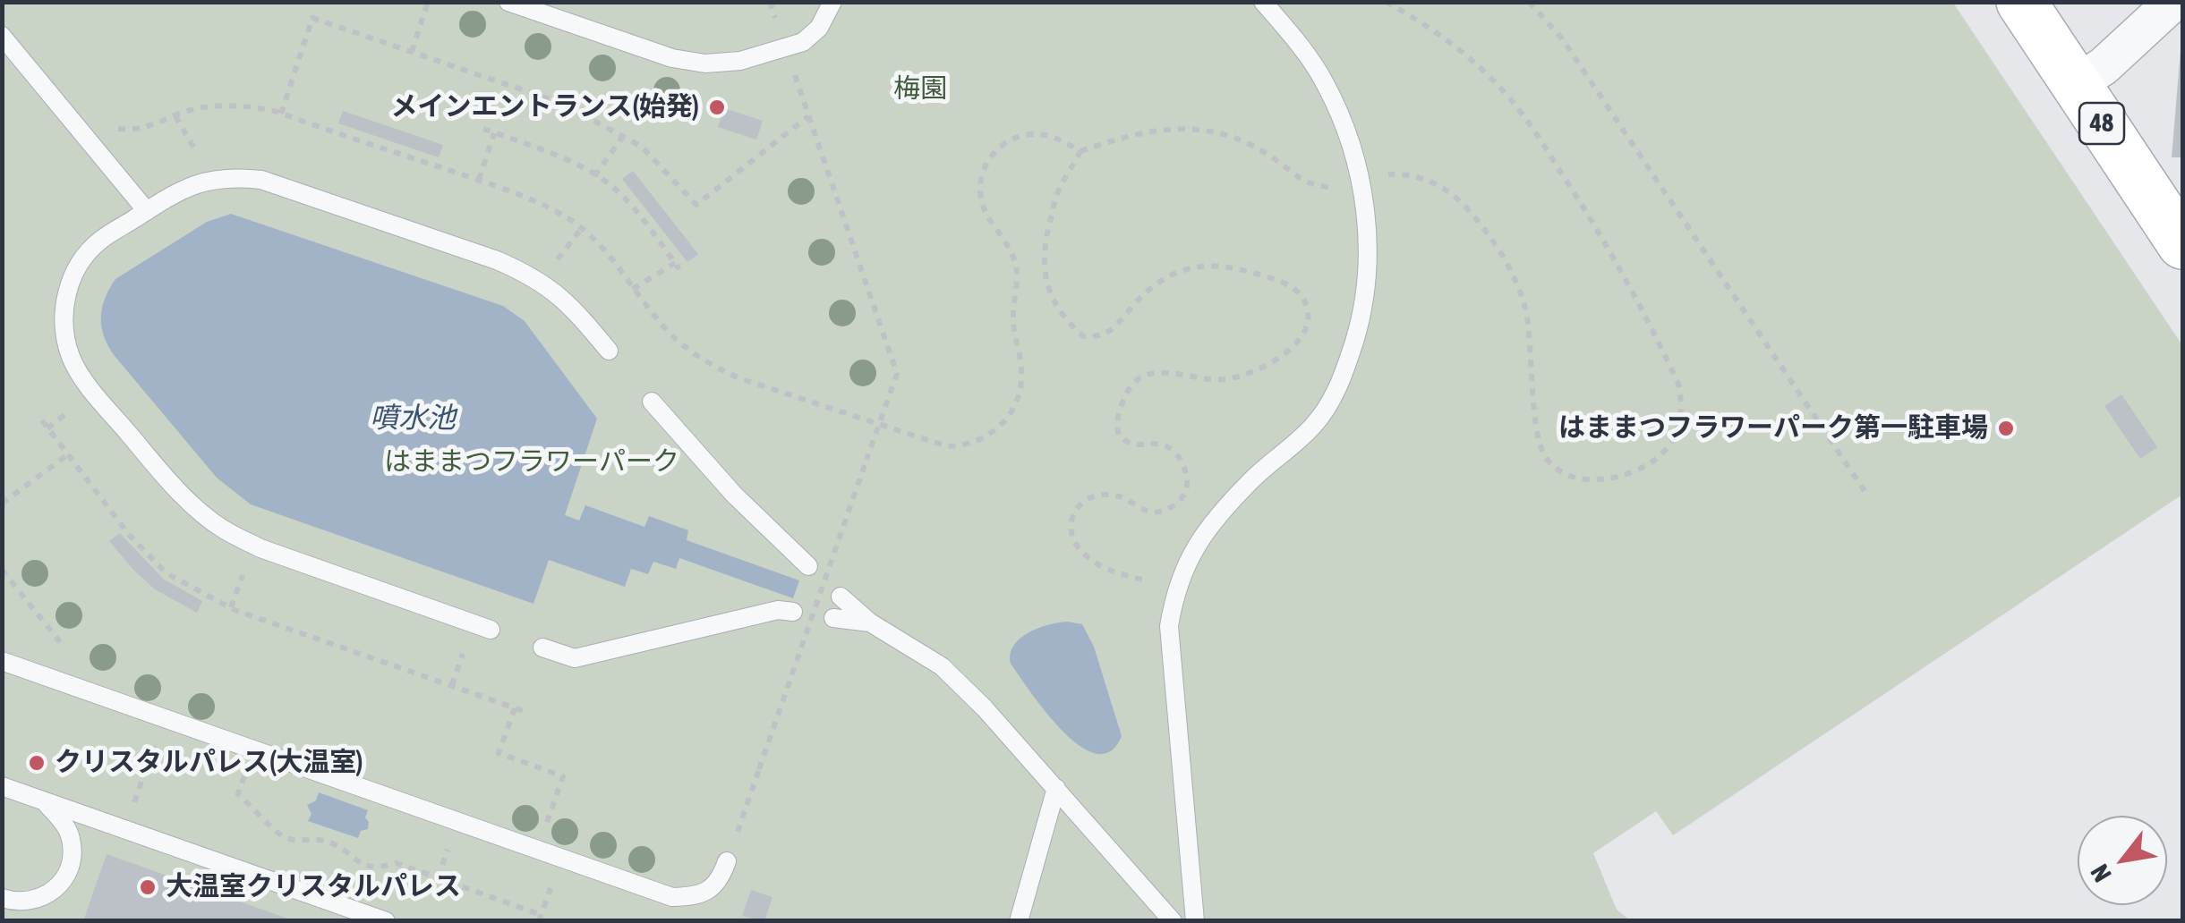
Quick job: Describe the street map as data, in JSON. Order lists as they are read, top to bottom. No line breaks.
{"streets":{"main road":["48"]},"water":["噴水池"],"parks":["梅園","はままつフラワーパーク"],"places":["メインエントランス(始発)","はままつフラワーパーク第一駐車場","クリスタルパレス(大温室)","大温室クリスタルパレス"],"north":"bottom left"}
